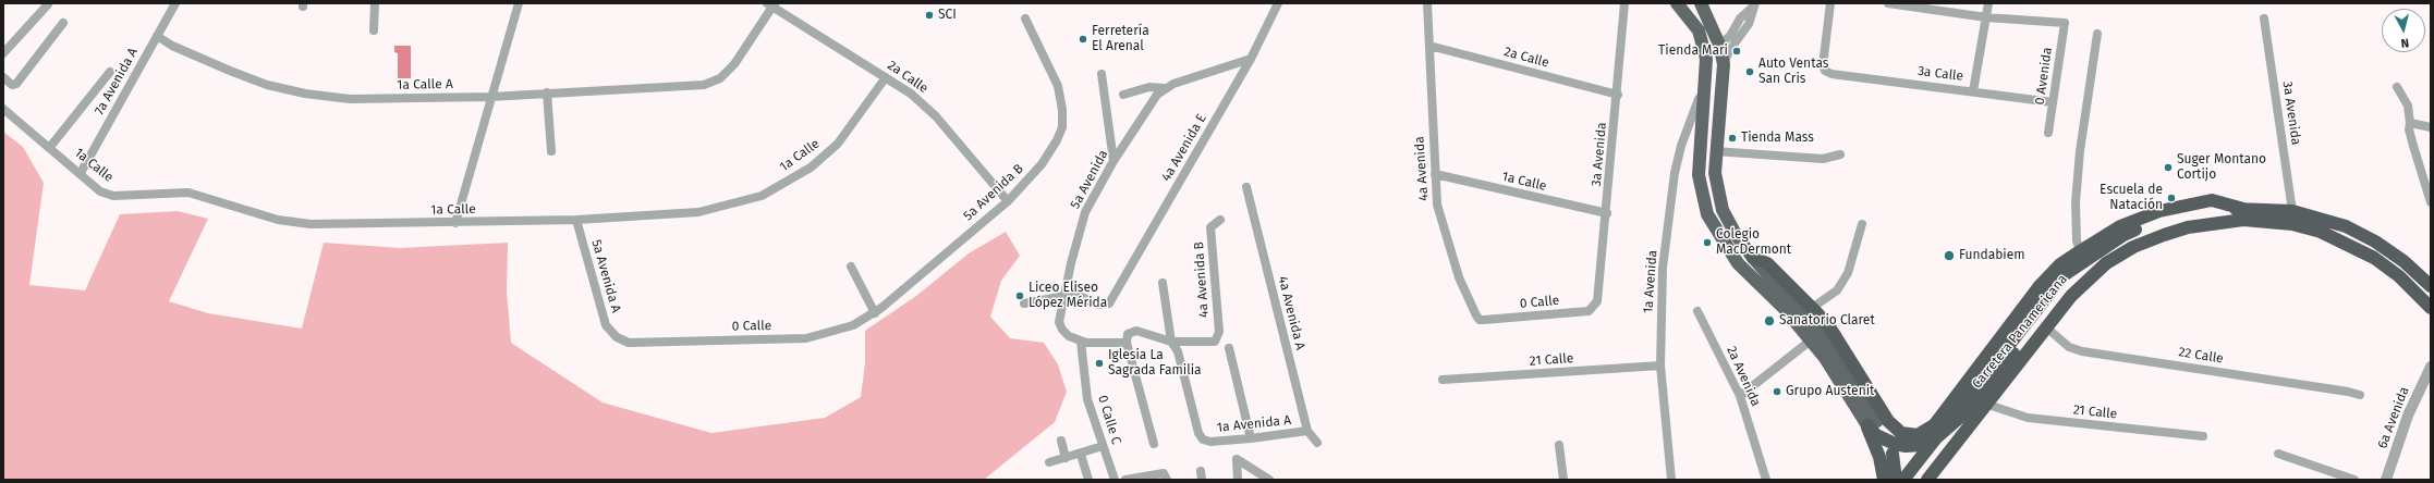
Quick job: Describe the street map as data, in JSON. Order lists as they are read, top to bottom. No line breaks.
{"streets":{"highway":["Carretera Panamericana"],"street":["2a Calle","3a Calle","0 Avenida","7a Avenida A","1a Calle A","3a Avenida","4a Avenida E","1a Calle","4a Avenida","5a Avenida","5a Avenida B","5a Avenida A","4a Avenida B","1a Avenida","0 Calle","4a Avenida A","22 Calle","21 Calle","2a Avenida","6a Avenida","0 Calle C","1a Avenida A"]},"crossings":[["2a Calle","1a Calle A"],["2a Calle","3a Avenida"],["2a Calle","1a Calle"],["2a Calle","4a Avenida"],["2a Calle","5a Avenida B"],["3a Calle","0 Avenida"],["7a Avenida A","1a Calle A"],["7a Avenida A","1a Calle"],["3a Avenida","1a Calle"],["3a Avenida","0 Calle"],["3a Avenida","Carretera Panamericana"],["4a Avenida E","5a Avenida"],["1a Calle","4a Avenida"],["1a Calle","5a Avenida A"],["4a Avenida","0 Calle"],["5a Avenida","0 Calle C"],["5a Avenida B","0 Calle"],["5a Avenida A","0 Calle"],["4a Avenida B","1a Avenida A"],["1a Avenida","21 Calle"],["4a Avenida A","1a Avenida A"],["Carretera Panamericana","22 Calle"],["Carretera Panamericana","21 Calle"]],"places":["SCI","Ferretería El Arenal","Tienda Mari","Auto Ventas San Cris","Tienda Mass","Suger Montano Cortijo","Escuela de Natación","Colegio MacDermont","Fundabiem","Liceo Eliseo López Mérida","Sanatorio Claret","Iglesia La Sagrada Familia","Grupo Austenit"],"north":"bottom"}
